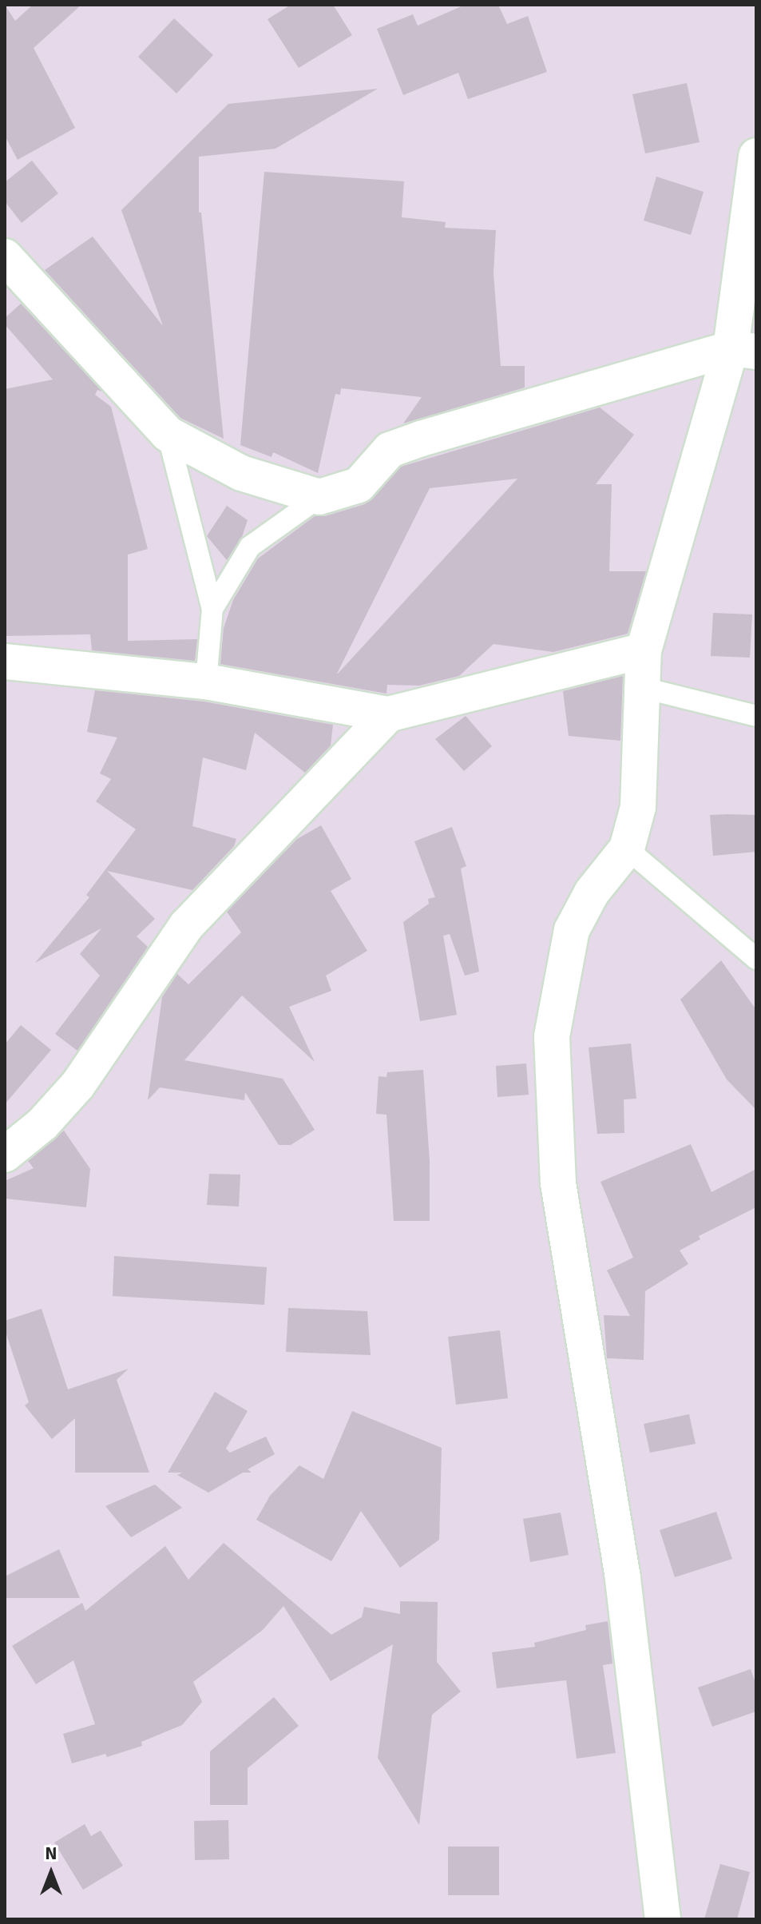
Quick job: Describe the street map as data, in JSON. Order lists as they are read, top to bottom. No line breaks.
{"north":"top"}
